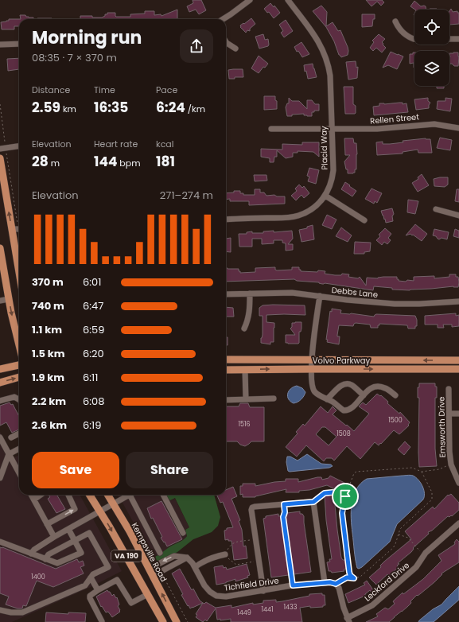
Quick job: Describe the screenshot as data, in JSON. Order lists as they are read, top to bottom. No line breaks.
{"streets":{"main road":["Volvo Parkway","Kempsville Road","VA 190"],"street":["Rellen Street","Placid Way","Debbs Lane","Emsworth Drive","Leckford Drive","Tichfield Drive"]},"crossings":[["Rellen Street","Placid Way"]],"house_numbers":["1500","1516","1508","1400","1433","1441","1449"],"page":{"heading":["Morning run","08:35 · 7 × 370 m"],"stats":[["Distance","2.59 km"],["Time","16:35"],["Pace","6:24 /km"],["Elevation","28 m"],["Heart rate","144 bpm"],["kcal","181"]],"chart":["Elevation","271–274 m"],"list":[{"name":"370 m","note":"6:01"},{"name":"740 m","note":"6:47"},{"name":"1.1 km","note":"6:59"},{"name":"1.5 km","note":"6:20"},{"name":"1.9 km","note":"6:11"},{"name":"2.2 km","note":"6:08"},{"name":"2.6 km","note":"6:19"}],"buttons":["Save","Share"]}}
